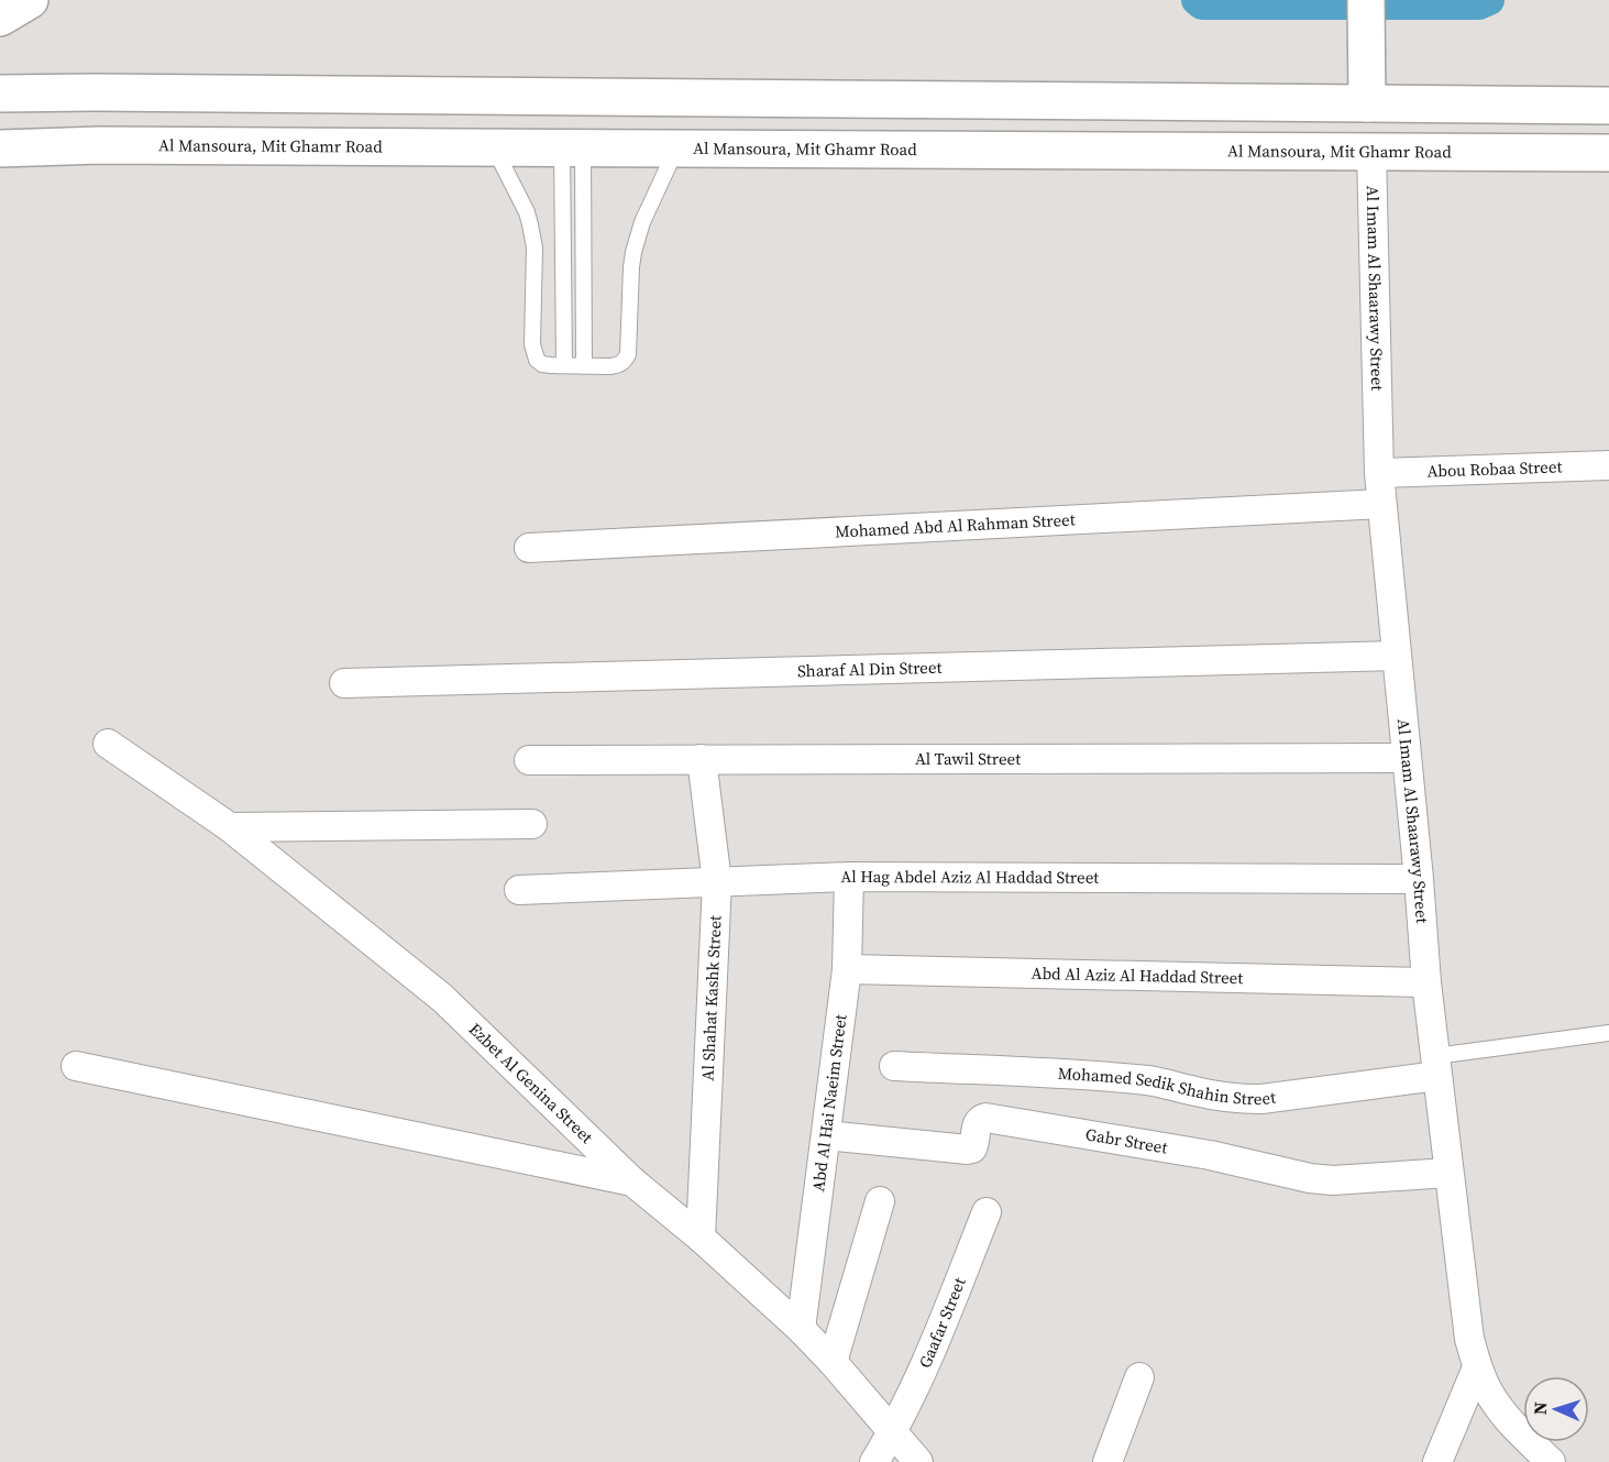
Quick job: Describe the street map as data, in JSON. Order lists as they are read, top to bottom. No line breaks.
{"streets":{"highway":["Al Mansoura, Mit Ghamr Road"],"street":["Al Imam Al Shaarawy Street","Abou Robaa Street","Mohamed Abd Al Rahman Street","Sharaf Al Din Street","Al Tawil Street","Al Hag Abdel Aziz Al Haddad Street","Abd Al Aziz Al Haddad Street","Al Shahat Kashk Street","Ezbet Al Genina Street","Mohamed Sedik Shahin Street","Abd Al Hai Naeim Street","Gabr Street","Gaafar Street"]},"crossings":[["Al Mansoura, Mit Ghamr Road","Al Imam Al Shaarawy Street"],["Al Imam Al Shaarawy Street","Abou Robaa Street"],["Al Imam Al Shaarawy Street","Mohamed Abd Al Rahman Street"],["Al Imam Al Shaarawy Street","Sharaf Al Din Street"],["Al Imam Al Shaarawy Street","Al Tawil Street"],["Al Imam Al Shaarawy Street","Al Hag Abdel Aziz Al Haddad Street"],["Al Imam Al Shaarawy Street","Abd Al Aziz Al Haddad Street"],["Al Imam Al Shaarawy Street","Mohamed Sedik Shahin Street"],["Al Imam Al Shaarawy Street","Gabr Street"],["Al Tawil Street","Al Shahat Kashk Street"],["Al Hag Abdel Aziz Al Haddad Street","Al Shahat Kashk Street"],["Al Hag Abdel Aziz Al Haddad Street","Abd Al Hai Naeim Street"],["Abd Al Aziz Al Haddad Street","Abd Al Hai Naeim Street"],["Al Shahat Kashk Street","Ezbet Al Genina Street"],["Ezbet Al Genina Street","Abd Al Hai Naeim Street"],["Ezbet Al Genina Street","Gaafar Street"],["Abd Al Hai Naeim Street","Gabr Street"]],"north":"left"}
